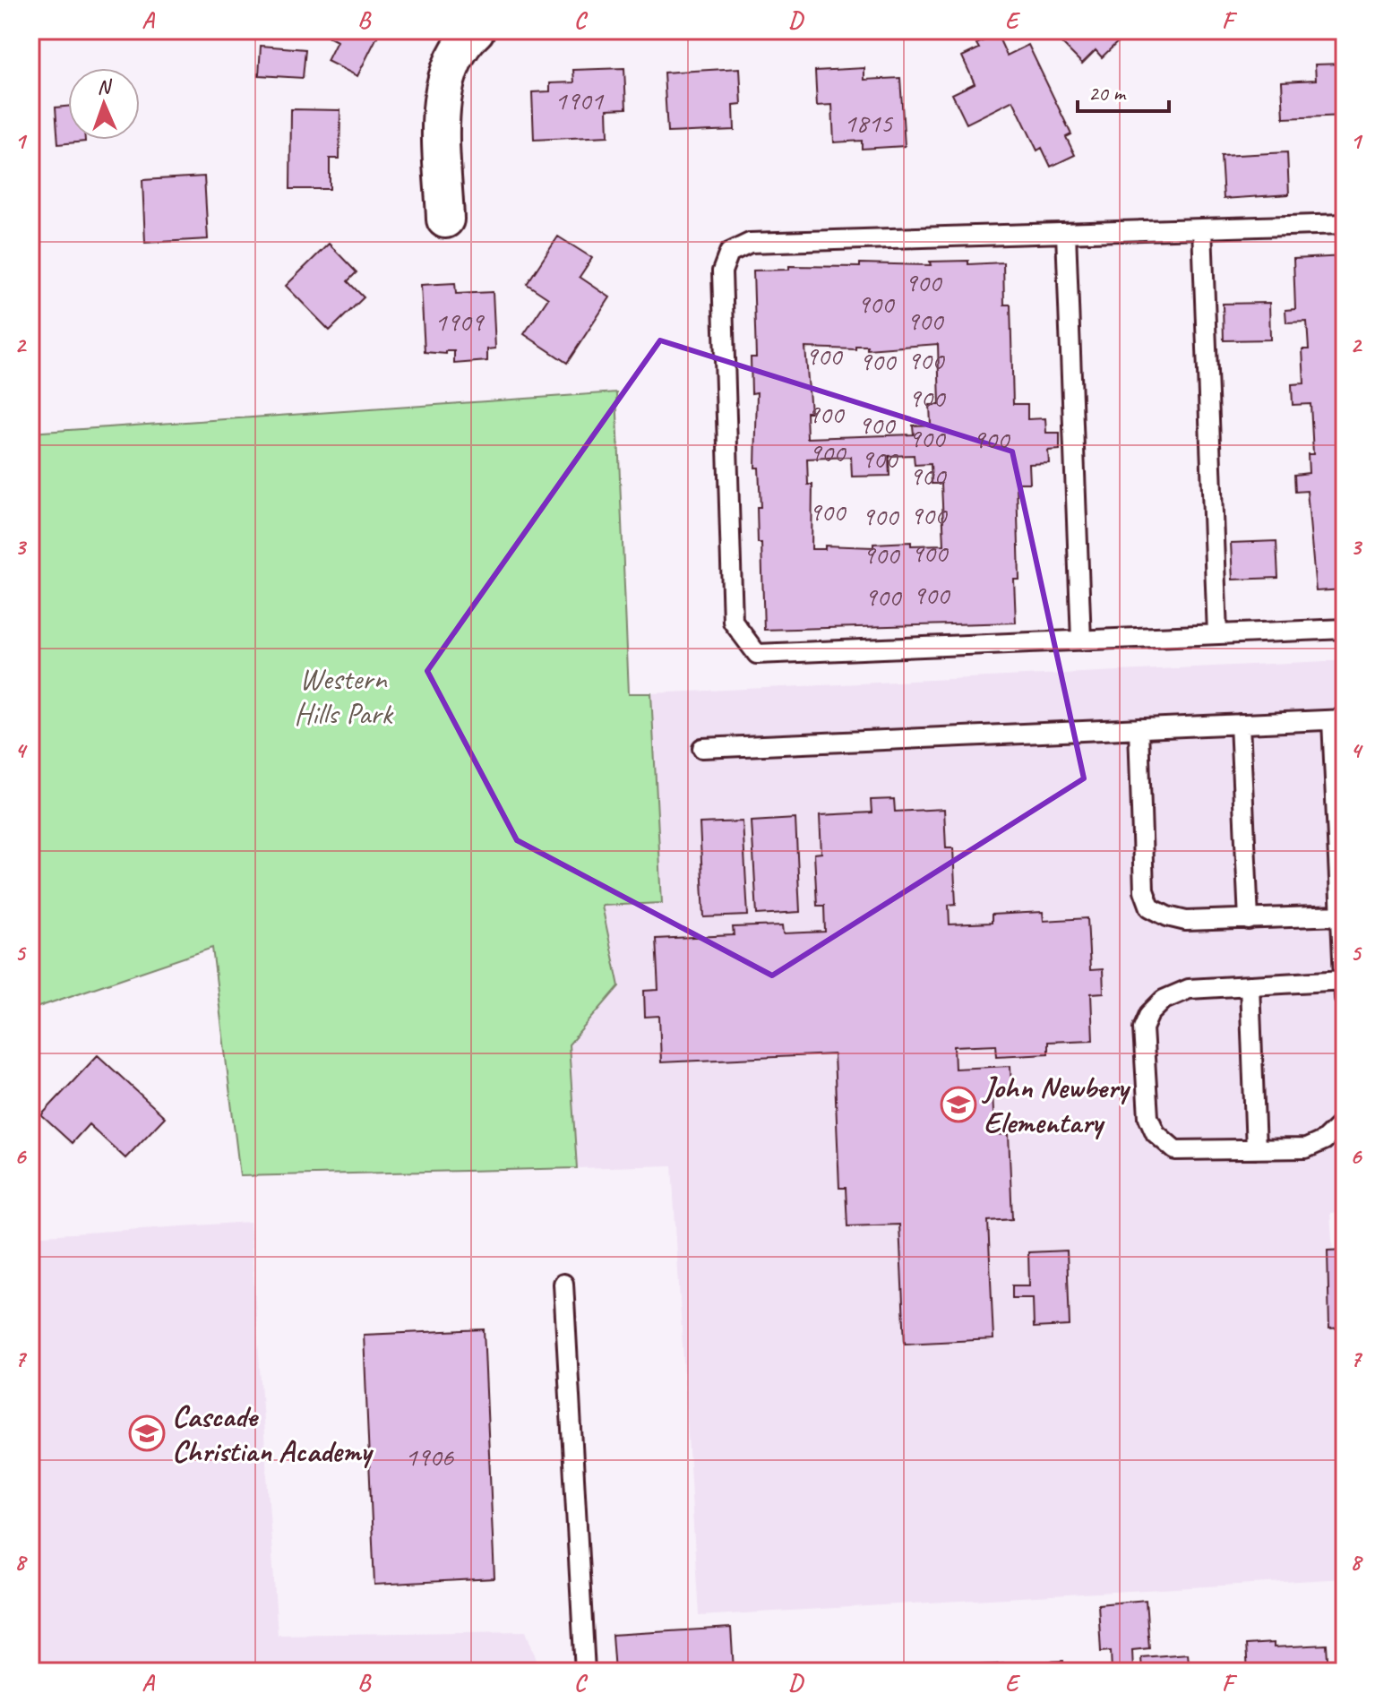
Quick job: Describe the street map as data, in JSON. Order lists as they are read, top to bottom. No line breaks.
{"parks":["Western Hills Park"],"places":{"school or university":["John Newbery Elementary","Cascade Christian Academy"]},"house_numbers":["1901","1815","900","900","900","1909","900","900","900","900","900","900","900","900","900","900","900","900","900","900","900","900","900","900","1906"],"scale_bar":"20 m","north":"top","grid":{"columns":["A","B","C","D","E","F"],"rows":["1","2","3","4","5","6","7","8"]}}
